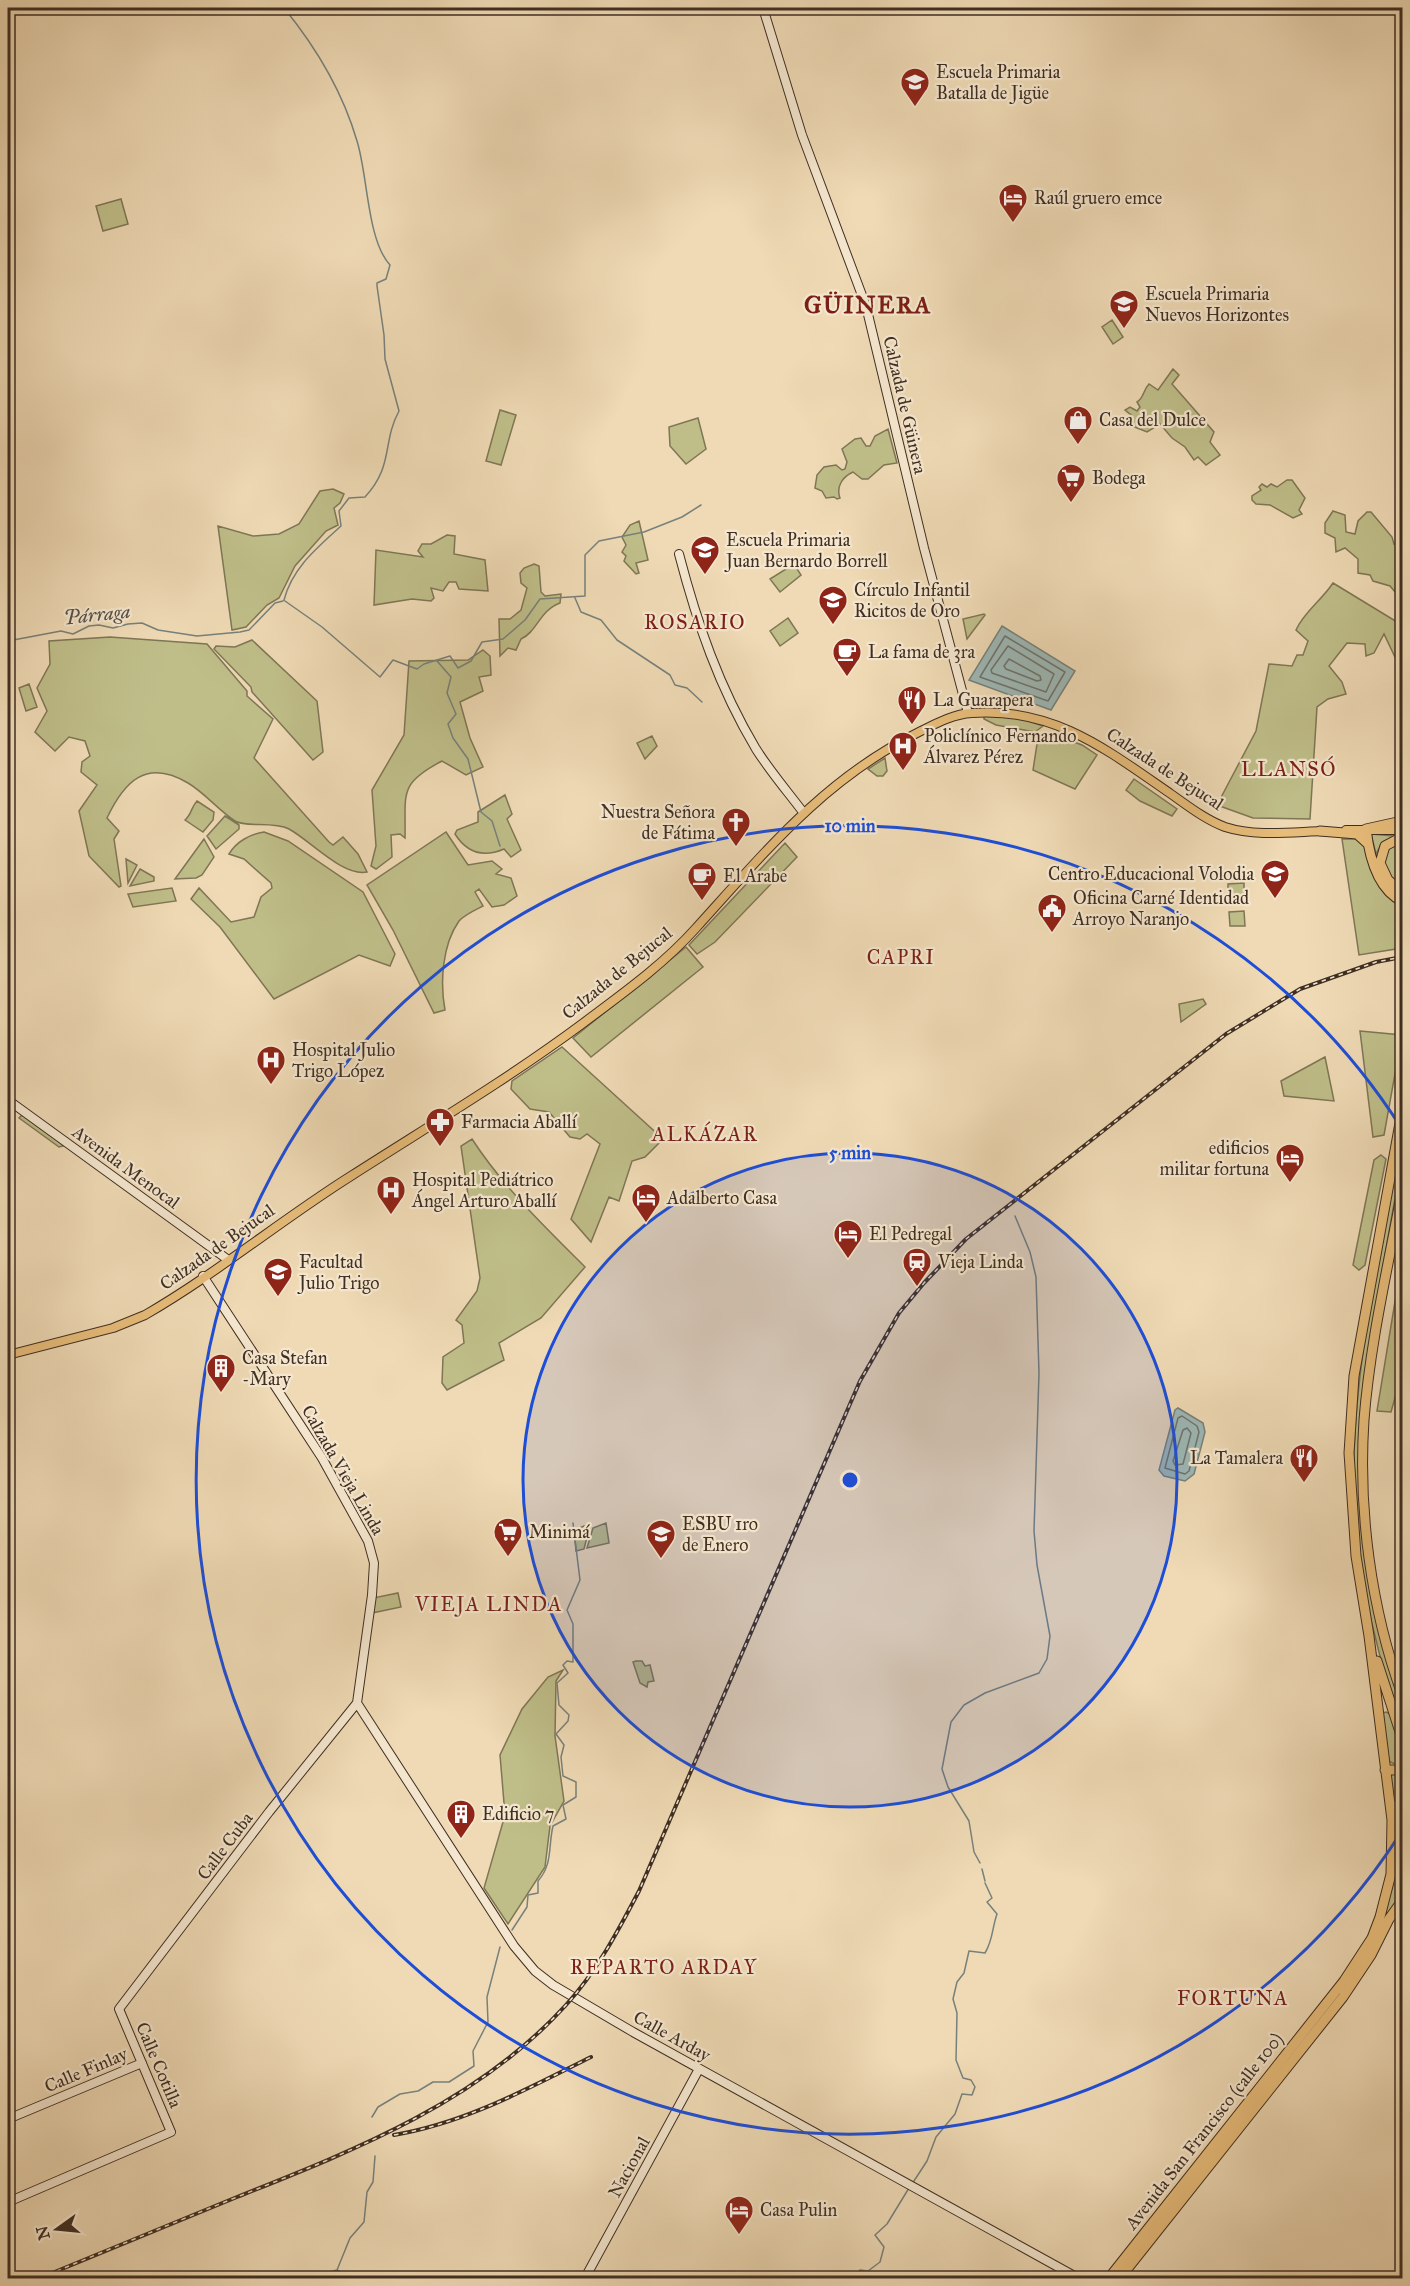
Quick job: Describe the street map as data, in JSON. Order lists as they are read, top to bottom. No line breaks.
{"streets":{"highway":["Avenida San Francisco (calle 100)"],"main road":["Calzada de Bejucal"],"street":["Calzada de Güinera","Avenida Menocal","Calzada Vieja Linda","Calle Cuba","Calle Arday","Calle Cotilla","Calle Finlay","Nacional"]},"crossings":[["Calzada de Güinera","Calzada de Bejucal"],["Calzada de Bejucal","Avenida Menocal"],["Calzada de Bejucal","Calzada Vieja Linda"],["Calzada Vieja Linda","Calle Cuba"],["Calzada Vieja Linda","Calle Arday"],["Calle Cuba","Calle Arday"],["Calle Cuba","Calle Cotilla"],["Calle Arday","Nacional"],["Calle Cotilla","Calle Finlay"]],"districts":["GÜINERA","ROSARIO","LLANSÓ","CAPRI","ALKÁZAR","VIEJA LINDA","REPARTO ARDAY","FORTUNA"],"water":["Párraga"],"places":{"school or university":["Escuela Primaria Batalla de Jigüe","Escuela Primaria Nuevos Horizontes","Escuela Primaria Juan Bernardo Borrell","Círculo Infantil Ricitos de Oro","Centro Educacional Volodia","Facultad Julio Trigo","ESBU 1ro de Enero"],"hotel":["Raúl gruero emce","edificios militar fortuna","Adalberto Casa","El Pedregal","Casa Pulin"],"shop":["Casa del Dulce"],"supermarket":["Bodega","Minimá"],"cafe":["La fama de 3ra","El Arabe"],"restaurant":["La Guarapera","La Tamalera"],"hospital":["Policlínico Fernando Álvarez Pérez","Hospital Julio Trigo López","Hospital Pediátrico Ángel Arturo Aballí"],"church":["Nuestra Señora de Fátima"],"public building":["Oficina Carné Identidad Arroyo Naranjo"],"pharmacy":["Farmacia Aballí"],"station":["Vieja Linda"],"building":["Casa Stefan -Mary","Edificio 7"]},"north":"left","rings":["10 min","5 min"]}
